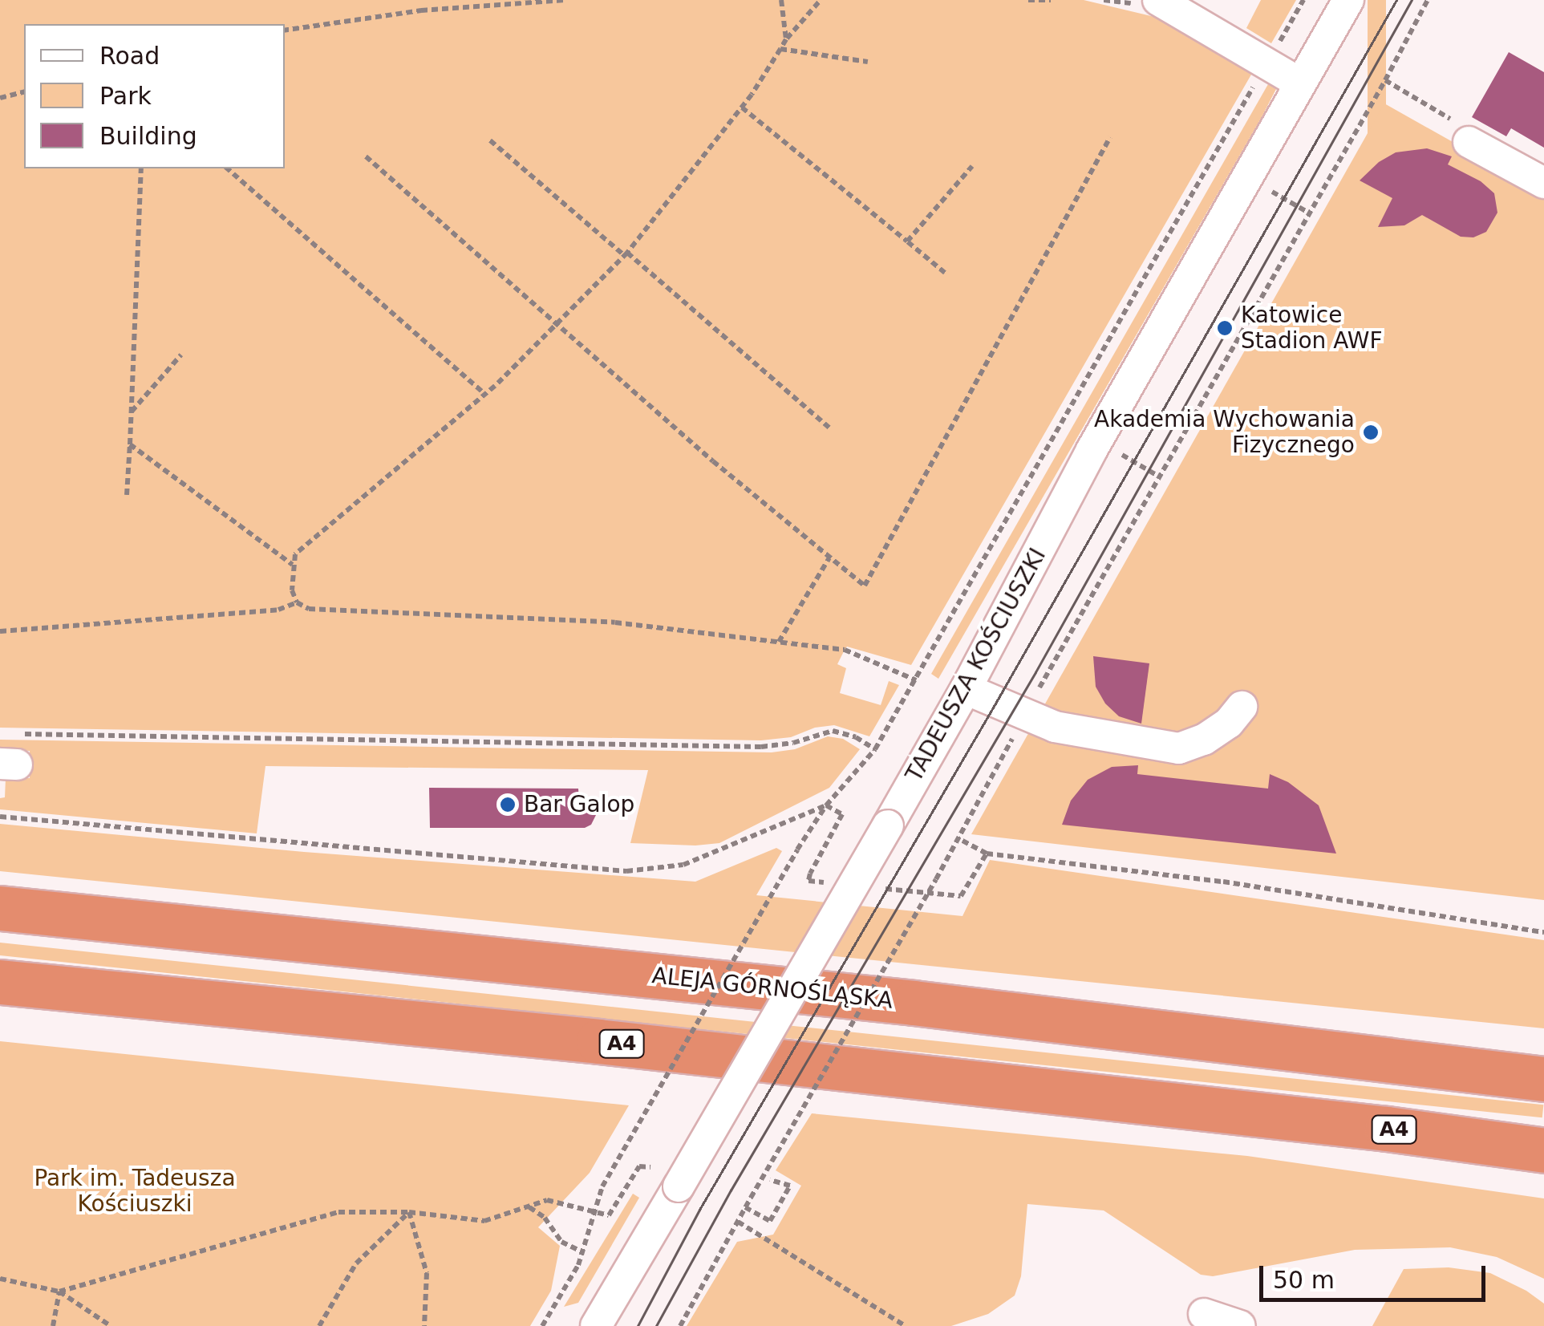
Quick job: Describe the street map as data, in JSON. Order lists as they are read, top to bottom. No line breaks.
{"streets":{"highway":["ALEJA GÓRNOŚLĄSKA","A4"],"street":["TADEUSZA KOŚCIUSZKI"]},"parks":["Park im. Tadeusza Kościuszki"],"places":["Katowice Stadion AWF","Akademia Wychowania Fizycznego","Bar Galop"],"legend":["Road","Park","Building"],"scale_bar":"50 m"}
